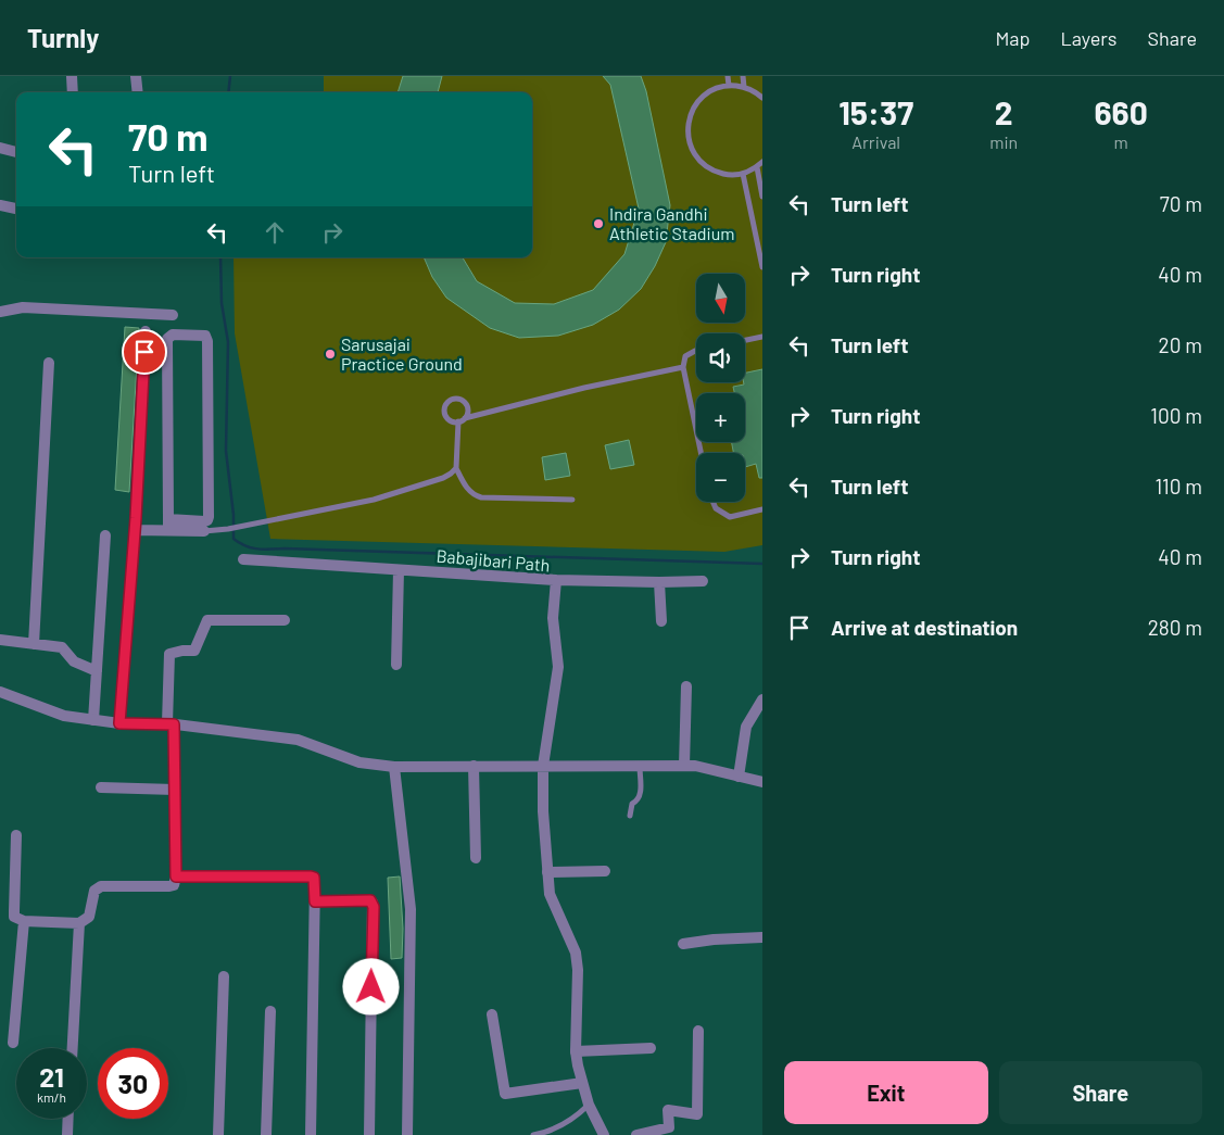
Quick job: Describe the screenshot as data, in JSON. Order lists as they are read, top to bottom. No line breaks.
{"streets":{"street":["Babajibari Path"]},"places":["Indira Gandhi Athletic Stadium","Sarusajai Practice Ground"],"north":"bottom","page":{"header":"Turnly","nav":["Map","Layers","Share"],"eta":["15:37","Arrival","2","min","660","m"],"turn":["70 m","Turn left"],"list":[{"name":"Turn left","value":"70 m"},{"name":"Turn right","value":"40 m"},{"name":"Turn left","value":"20 m"},{"name":"Turn right","value":"100 m"},{"name":"Turn left","value":"110 m"},{"name":"Turn right","value":"40 m"},{"name":"Arrive at destination","value":"280 m"}],"map_buttons":["+","−"],"speed":"21 km/h","limit":"30","buttons":["Exit","Share"]}}
